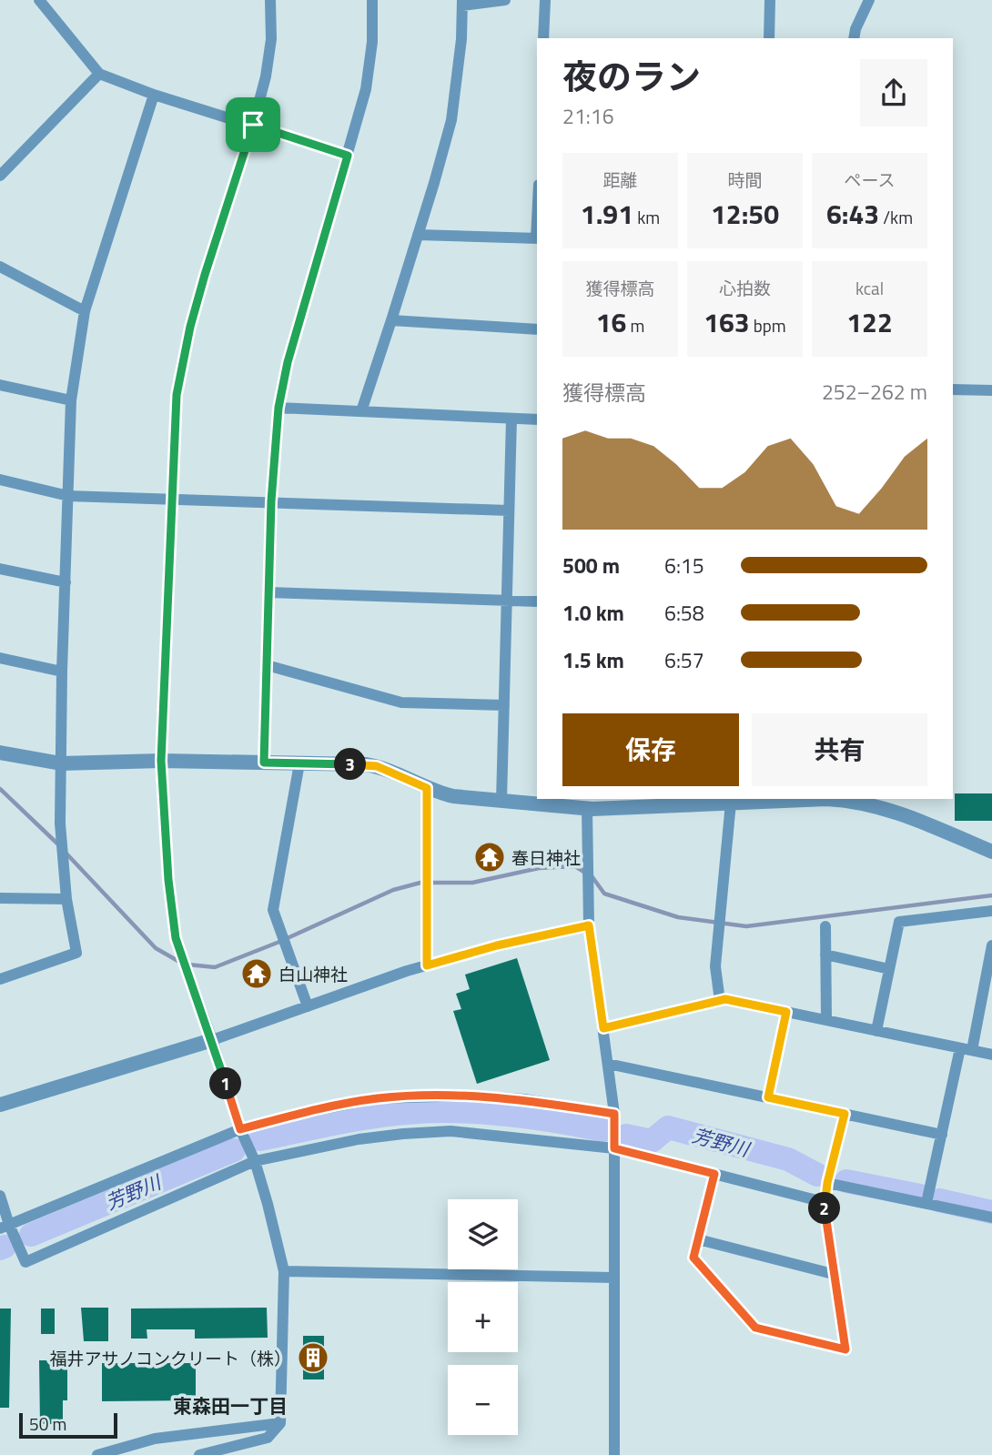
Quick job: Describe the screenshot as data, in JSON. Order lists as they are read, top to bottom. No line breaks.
{"districts":["東森田一丁目"],"water":["芳野川"],"places":{"temple":["春日神社","白山神社"],"building":["福井アサノコンクリート（株）"]},"scale_bar":"50 m","page":{"heading":["夜のラン","21:16"],"stats":[["距離","1.91 km"],["時間","12:50"],["ペース","6:43 /km"],["獲得標高","16 m"],["心拍数","163 bpm"],["kcal","122"]],"chart":["獲得標高","252–262 m"],"list":[{"name":"500 m","note":"6:15"},{"name":"1.0 km","note":"6:58"},{"name":"1.5 km","note":"6:57"}],"buttons":["保存","共有"],"pins":["3","1","2"],"map_buttons":["+","−"],"scale":"50 m"}}
